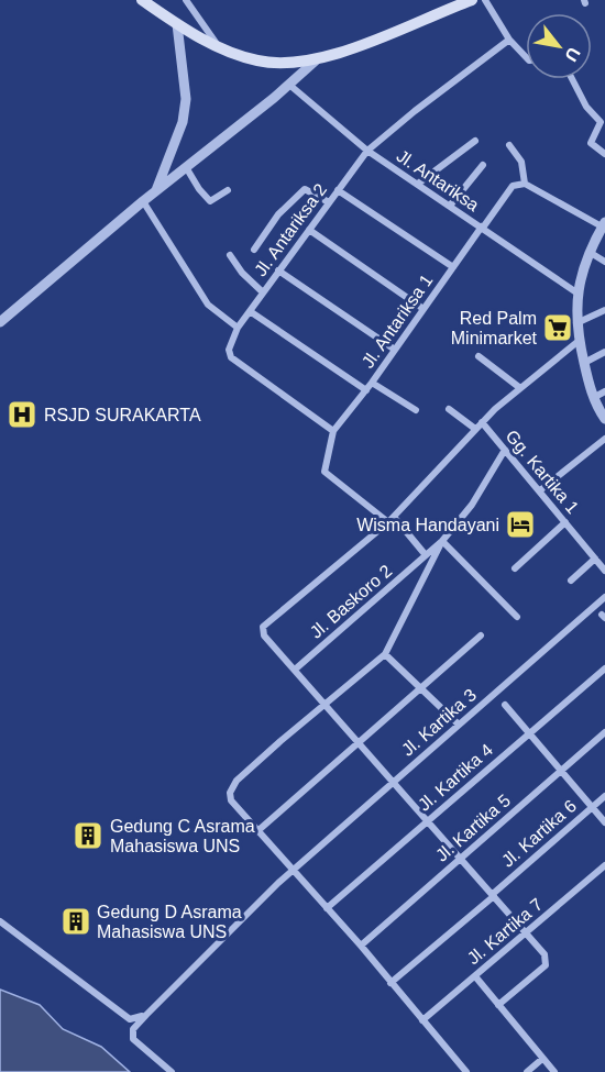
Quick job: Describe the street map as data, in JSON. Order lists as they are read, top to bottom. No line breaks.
{"streets":{"street":["Jl. Antariksa","Jl. Antariksa 2","Jl. Antariksa 1","Gg. Kartika 1","Jl. Baskoro 2","Jl. Kartika 3","Jl. Kartika 4","Jl. Kartika 5","Jl. Kartika 6","Jl. Kartika 7"]},"crossings":[["Jl. Antariksa","Jl. Antariksa 2"],["Jl. Antariksa","Jl. Antariksa 1"]],"places":{"supermarket":["Red Palm Minimarket"],"hospital":["RSJD SURAKARTA"],"hotel":["Wisma Handayani"],"building":["Gedung C Asrama Mahasiswa UNS","Gedung D Asrama Mahasiswa UNS"]},"north":"bottom right"}
